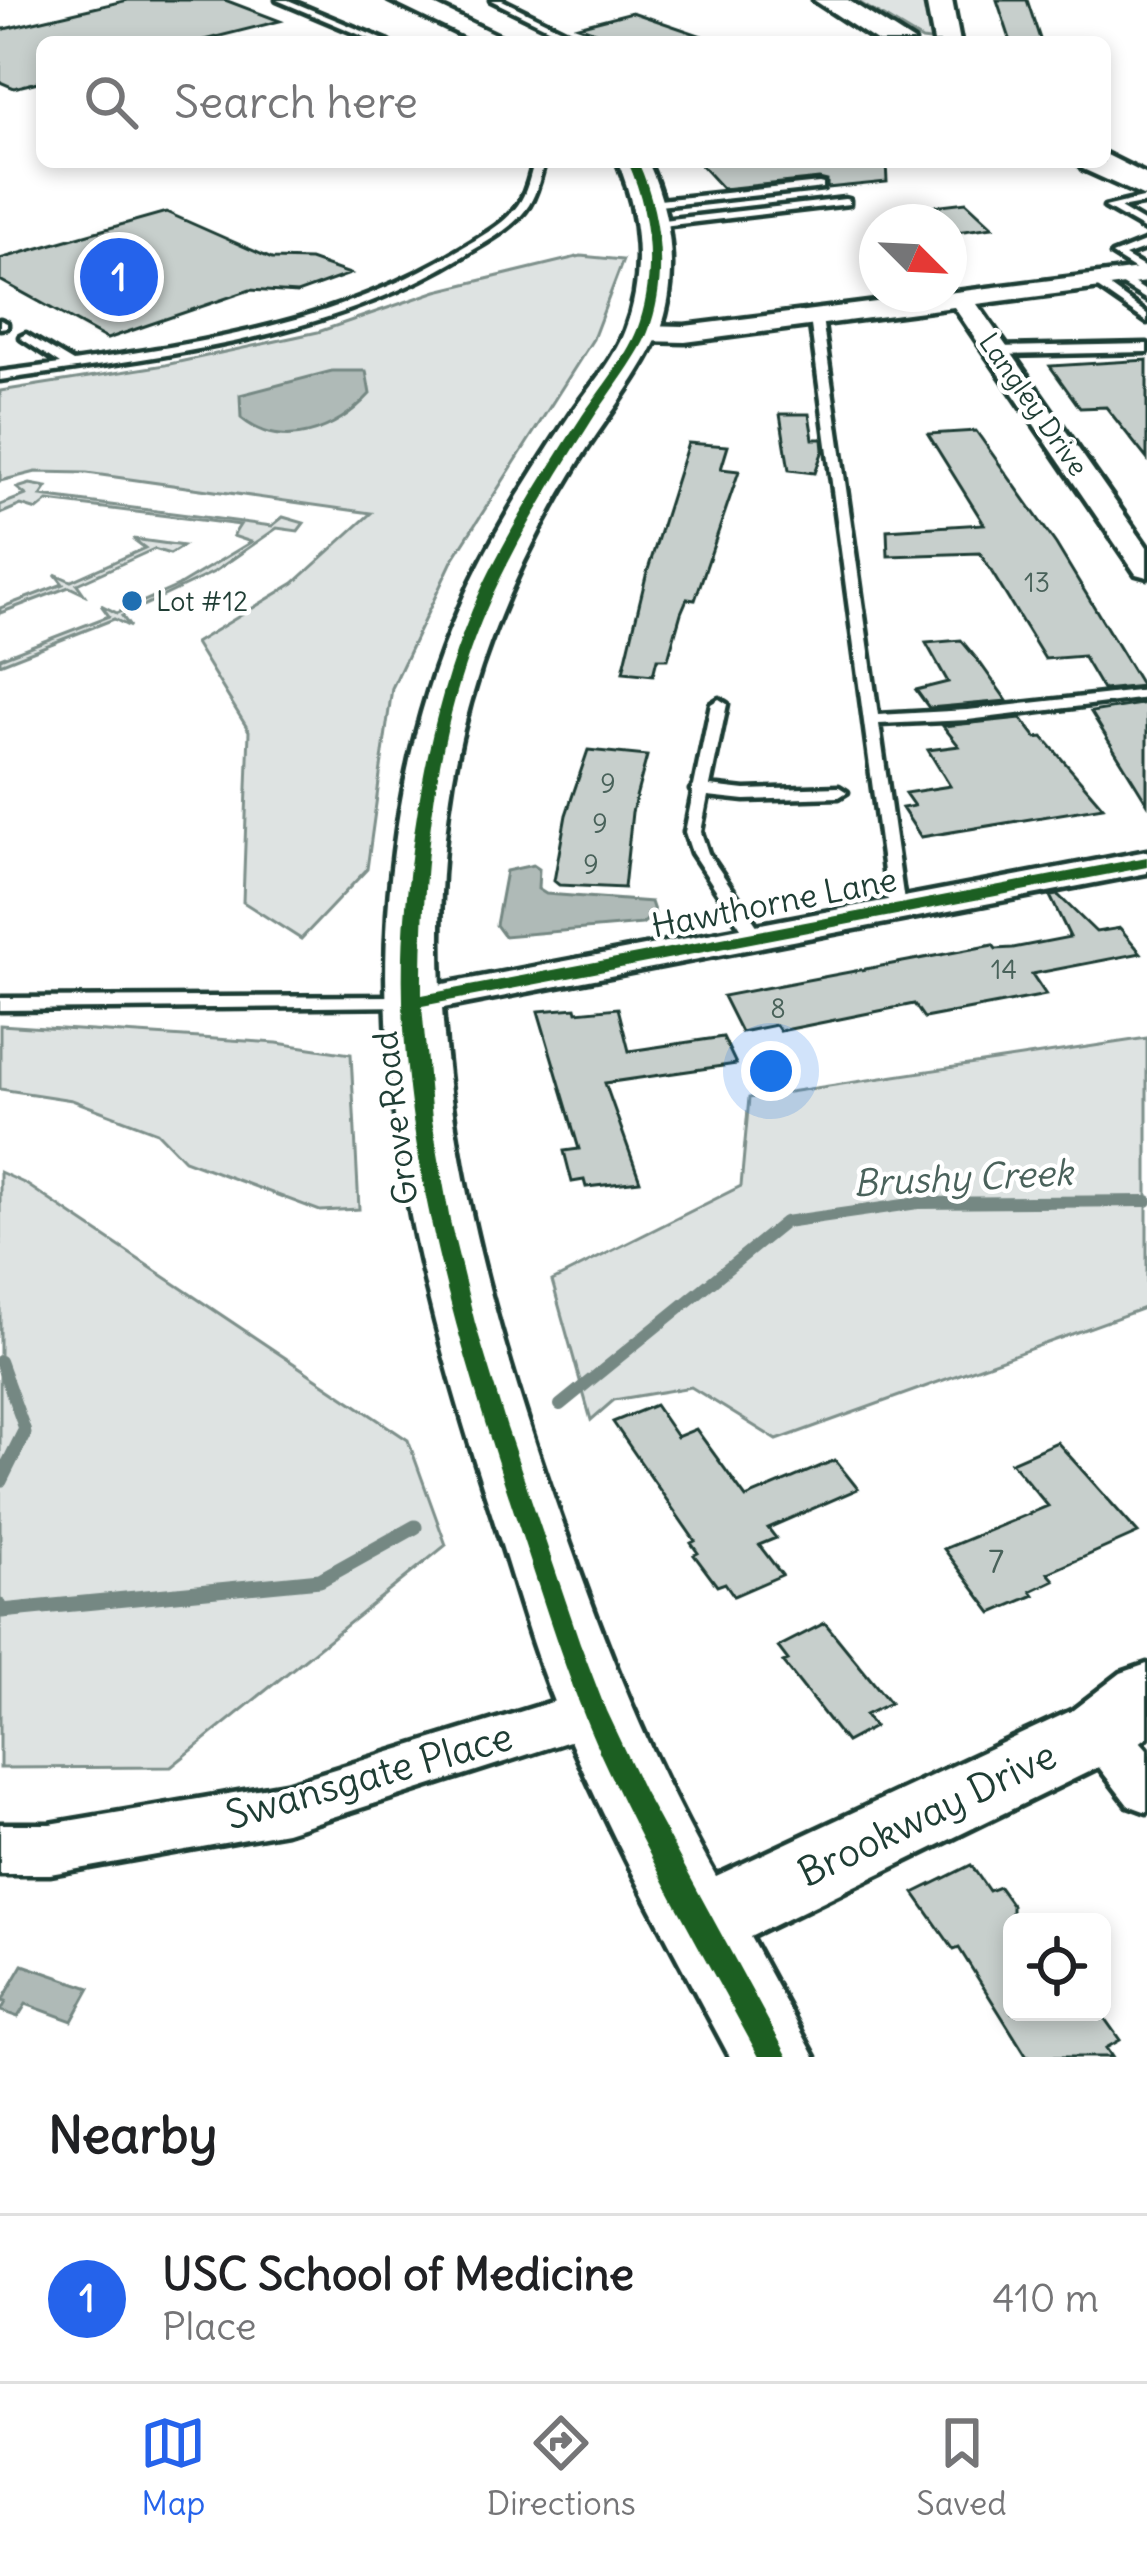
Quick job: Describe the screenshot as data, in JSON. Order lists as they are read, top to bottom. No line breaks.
{"streets":{"main road":["Grove Road","Brookway Drive"],"street":["Langley Drive","Hawthorne Lane","Swansgate Place"]},"crossings":[["Hawthorne Lane","Grove Road"],["Grove Road","Swansgate Place"],["Grove Road","Brookway Drive"]],"water":["Brushy Creek"],"places":["Lot #12"],"house_numbers":["13","9","9","9","14","8","7"],"north":"bottom right","page":{"search":"Search here","pins":"1","heading":"Nearby","list":[{"mark":"1","name":"USC School of Medicine","note":"Place","value":"410 m"}],"nav":["Map","Directions","Saved"]}}
